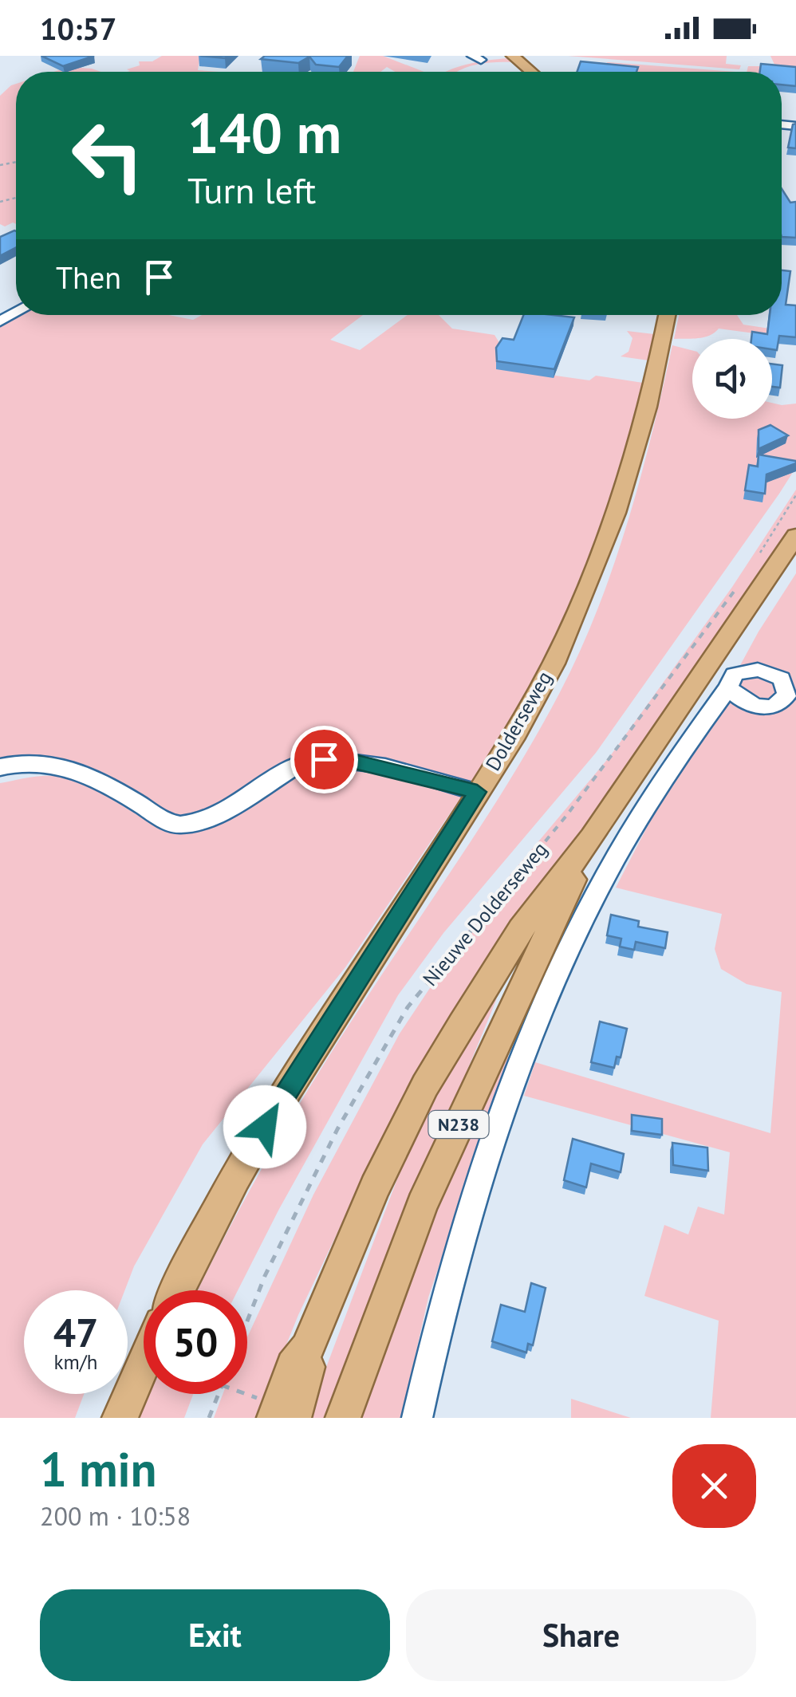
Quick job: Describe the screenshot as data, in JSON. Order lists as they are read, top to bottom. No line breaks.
{"streets":{"main road":["Dolderseweg","Nieuwe Dolderseweg","N238"]},"page":{"status":"10:57","turn":["140 m","Turn left"],"then":"Then","speed":"47 km/h","limit":"50","heading":["1 min","200 m · 10:58"],"buttons":["Exit","Share"]}}
